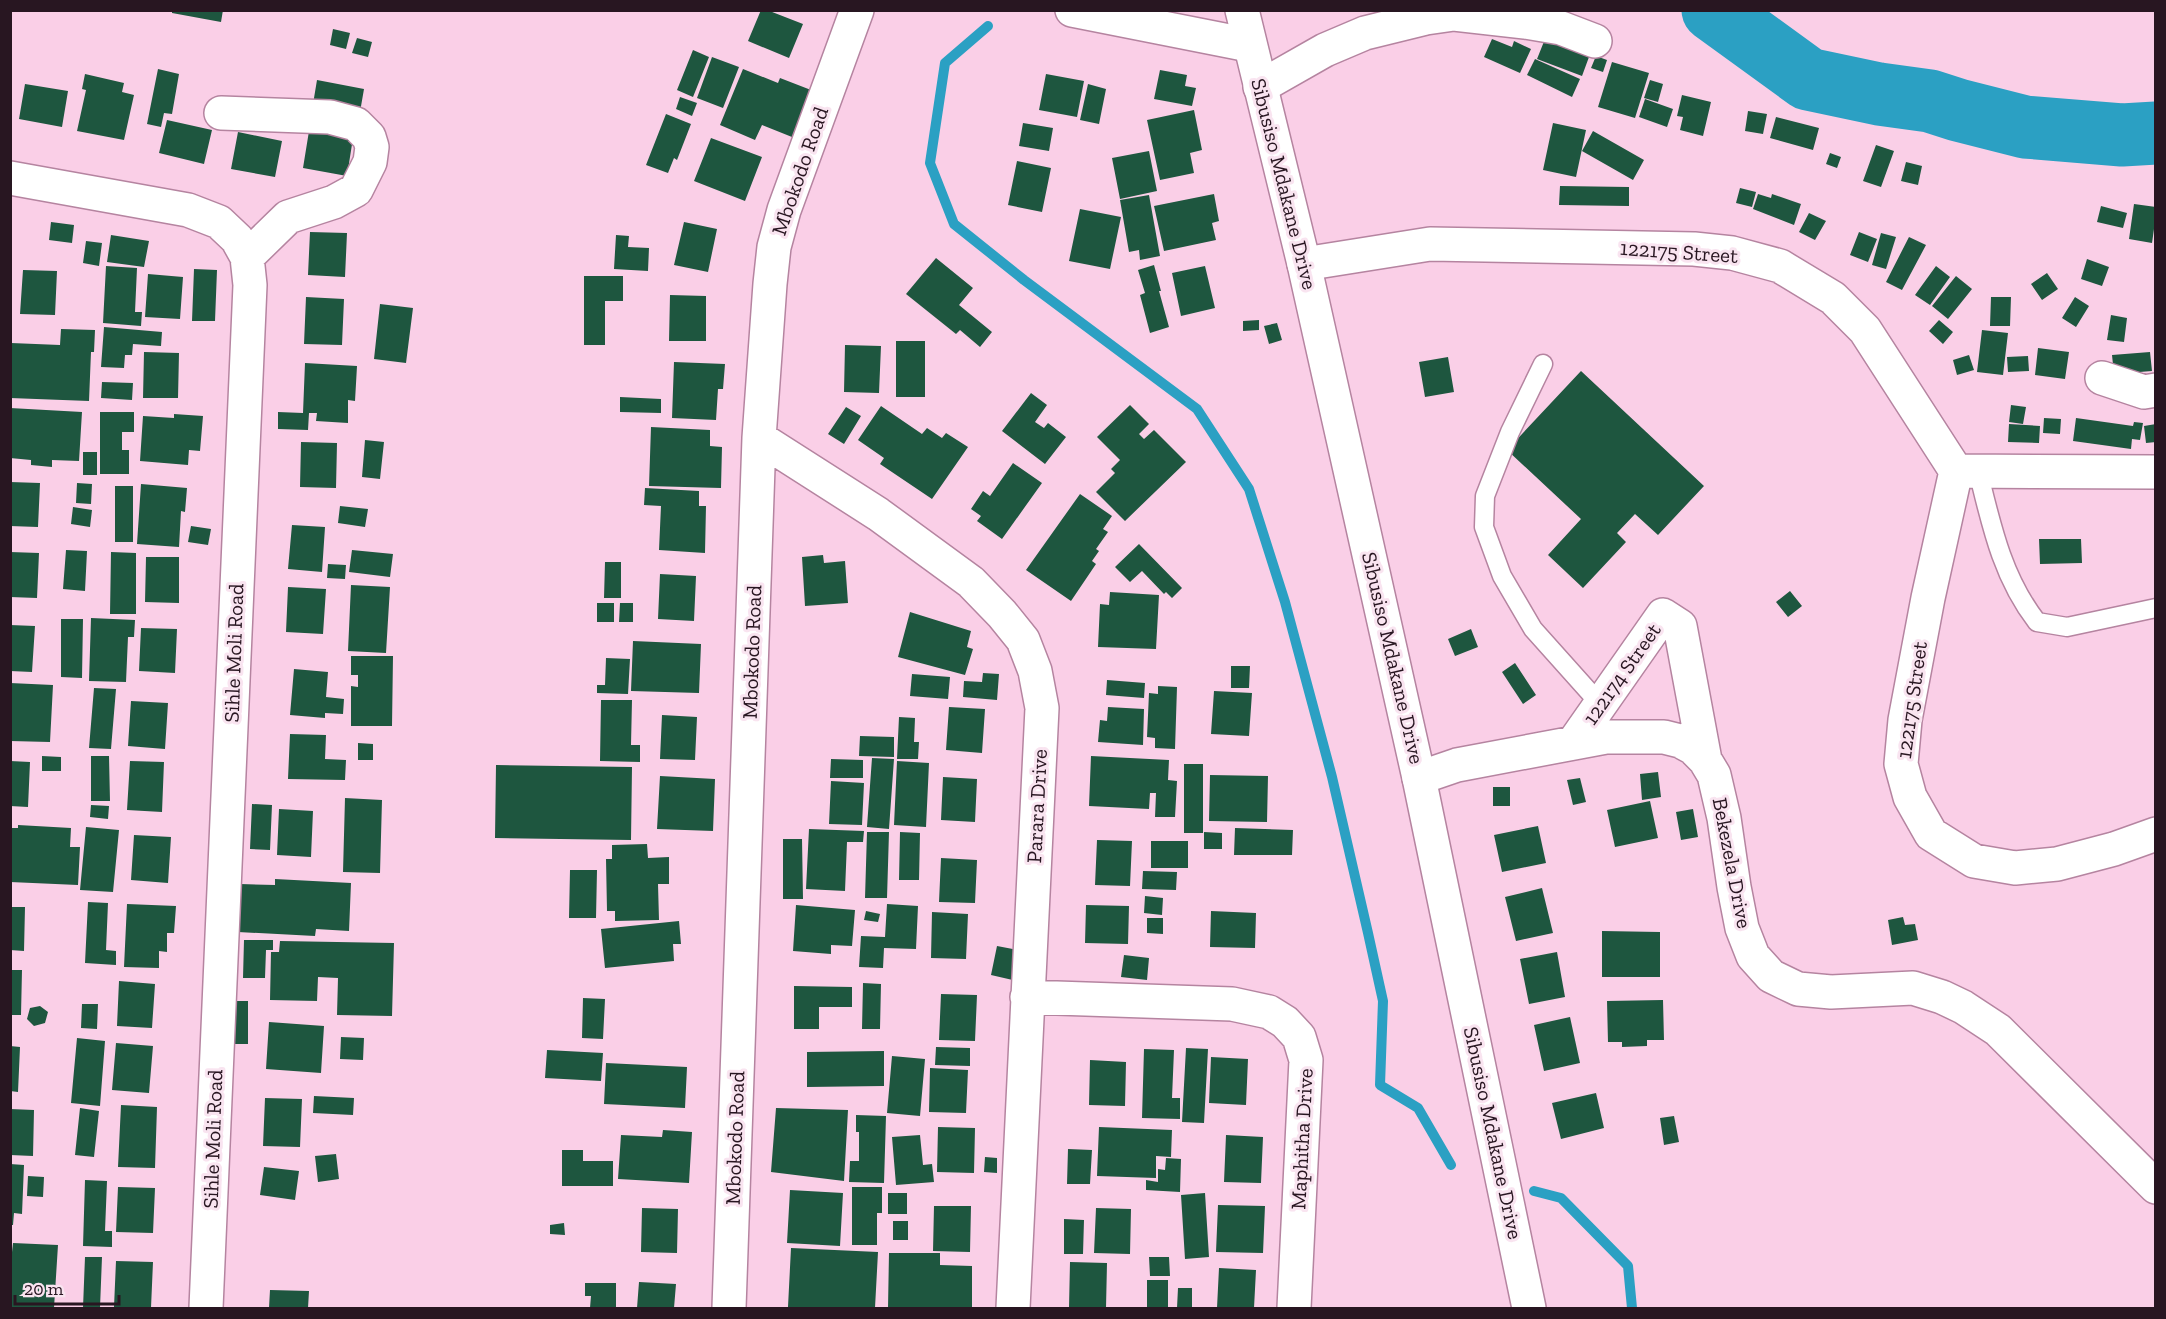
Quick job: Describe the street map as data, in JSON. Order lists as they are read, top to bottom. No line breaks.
{"streets":{"street":["Mbokodo Road","Sibusiso Mdakane Drive","122175 Street","Sihle Moli Road","122174 Street","Parara Drive","Bekezela Drive","Maphitha Drive"]},"crossings":[["Mbokodo Road","Parara Drive"],["Sibusiso Mdakane Drive","122175 Street"],["Sibusiso Mdakane Drive","Bekezela Drive"],["122174 Street","Bekezela Drive"],["Parara Drive","Maphitha Drive"]],"scale_bar":"20 m"}
